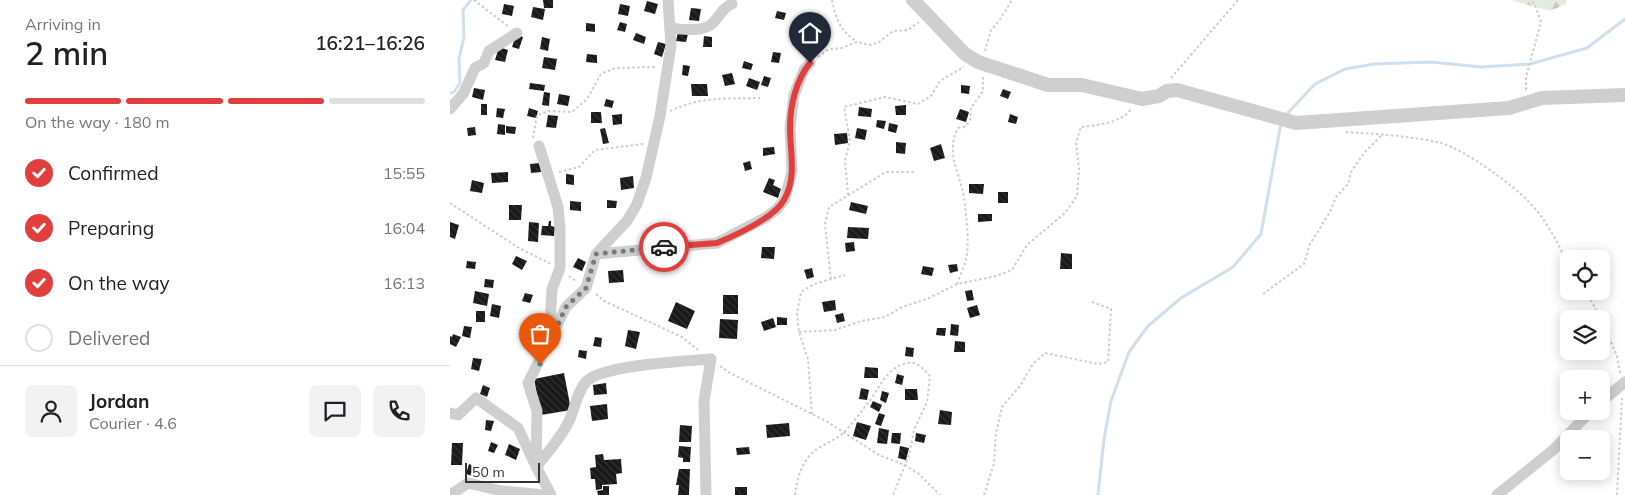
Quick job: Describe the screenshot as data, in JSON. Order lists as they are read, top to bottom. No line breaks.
{"scale_bar":"50 m","page":{"heading":["2 min","Arriving in","16:21–16:26"],"panel":["Jordan","Courier · 4.6"],"bar":"On the way · 180 m","list":[["Confirmed","15:55"],["Preparing","16:04"],["On the way","16:13"],"Delivered"],"map_buttons":["+","−"],"scale":"50 m"}}
